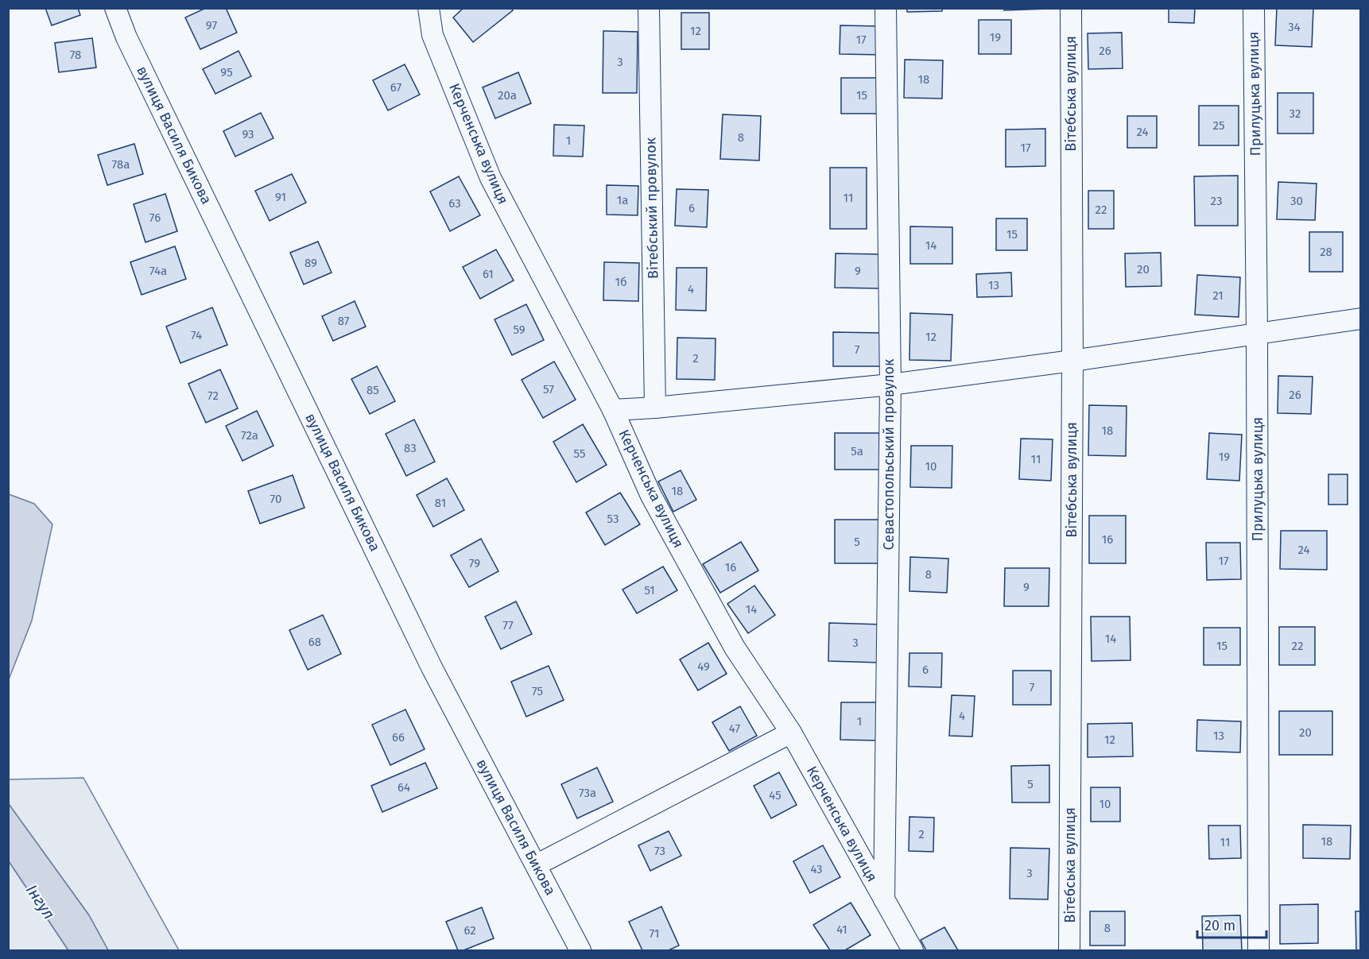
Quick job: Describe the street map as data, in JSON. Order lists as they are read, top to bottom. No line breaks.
{"streets":{"street":["Вітебська вулиця","Прилуцька вулиця","вулиця Василя Бикова","Керченська вулиця","Вітебський провулок","Севастопольський провулок"]},"crossings":[["Керченська вулиця","Севастопольський провулок"]],"water":["Інгул"],"house_numbers":["97","34","12","19","17","26","78","3","95","18","67","20а","15","32","25","24","93","8","1","17","78а","91","11","1а","23","30","63","6","22","76","15","14","28","89","20","74а","9","61","1б","13","4","21","87","59","74","12","7","2","57","85","26","72","18","72а","83","5а","55","19","11","10","18","70","81","53","16","5","24","17","79","16","8","9","51","14","77","14","68","3","15","22","49","6","7","75","4","1","47","20","13","66","12","5","64","73а","45","10","2","18","11","73","43","3","8","41","62","71"],"scale_bar":"20 m"}
